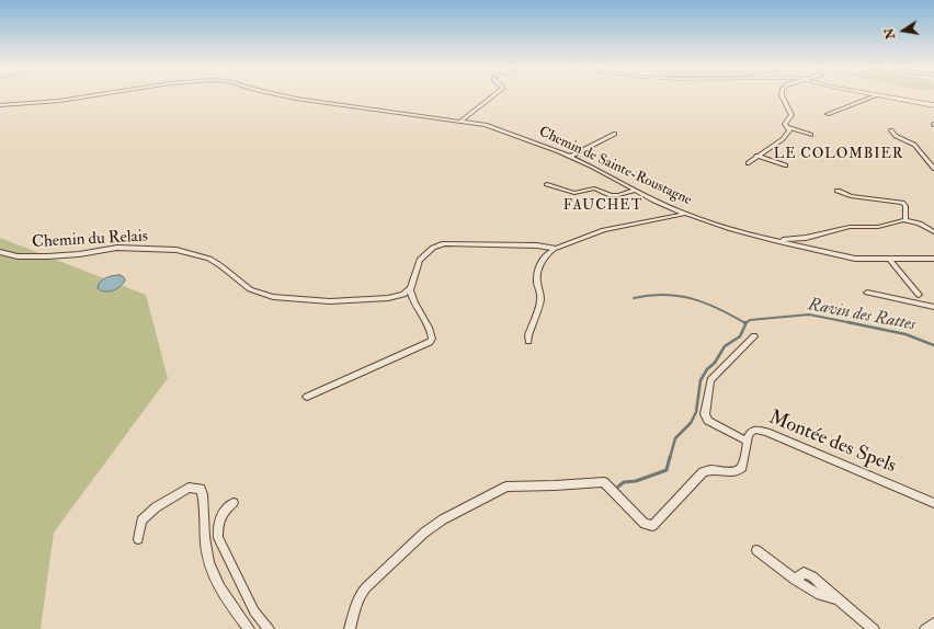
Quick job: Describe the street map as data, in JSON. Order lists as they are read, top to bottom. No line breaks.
{"streets":{"street":["Chemin de Sainte-Roustagne","Chemin du Relais","Montée des Spels"]},"districts":["LE COLOMBIER","FAUCHET"],"water":["Ravin des Rattes"],"north":"left"}
